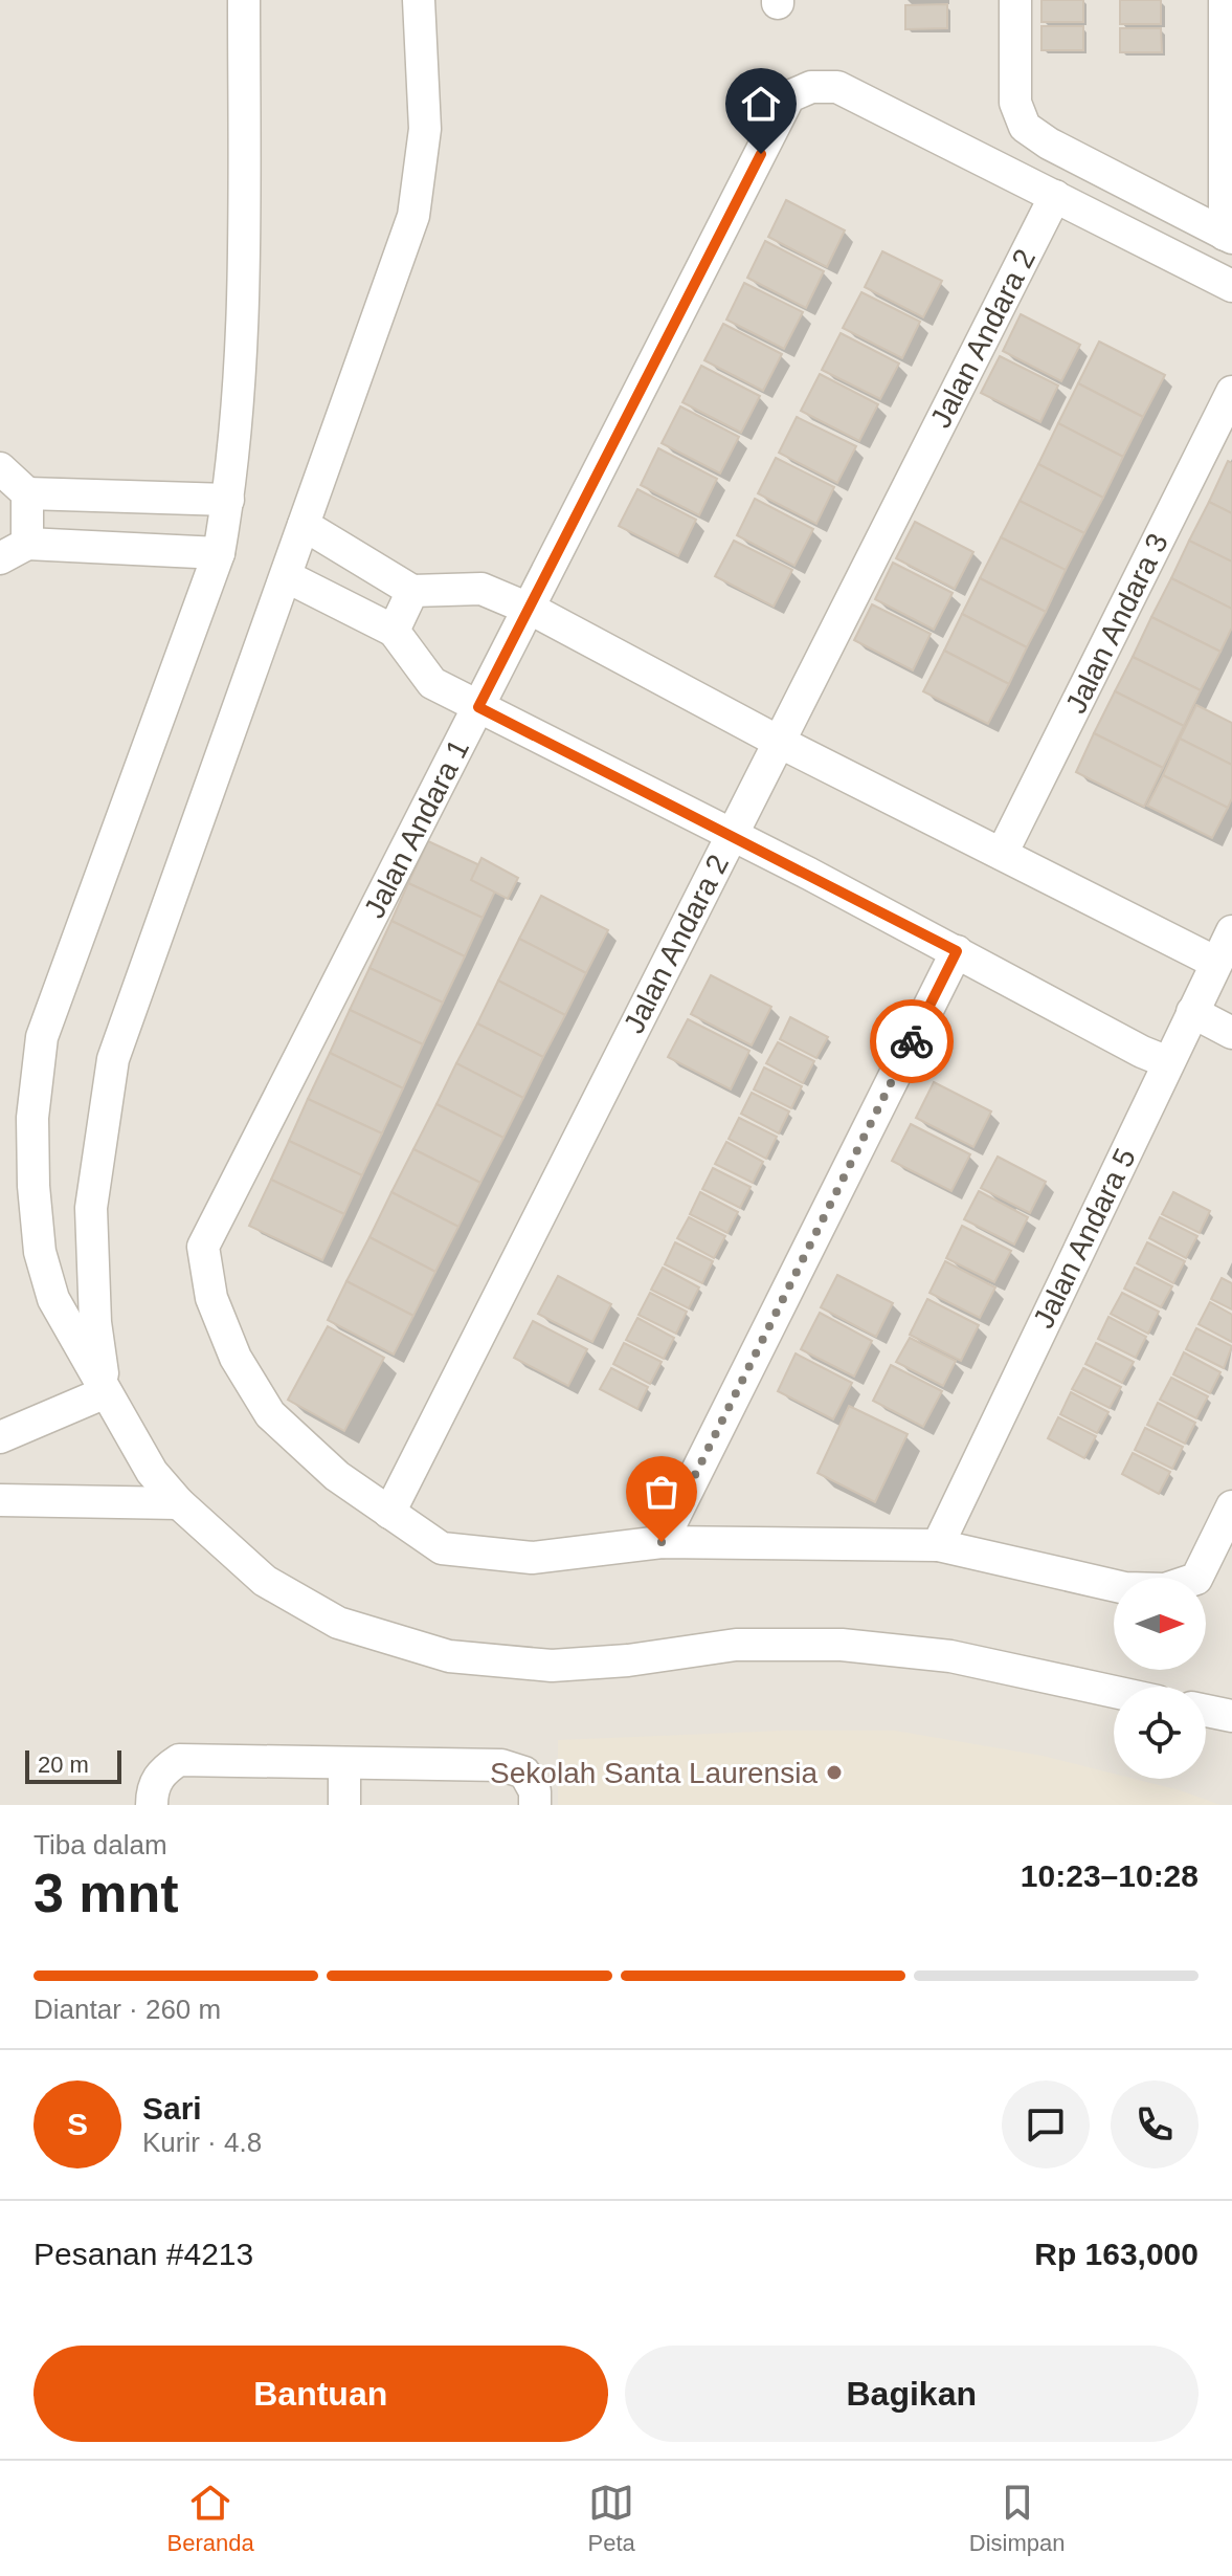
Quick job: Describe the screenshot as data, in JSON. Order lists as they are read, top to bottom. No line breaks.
{"streets":{"street":["Jalan Andara 2","Jalan Andara 3","Jalan Andara 1","Jalan Andara 5"]},"crossings":[["Jalan Andara 2","Jalan Andara 1"]],"places":["Sekolah Santa Laurensia"],"scale_bar":"20 m","north":"right","page":{"scale":"20 m","heading":["3 mnt","Tiba dalam","10:23–10:28"],"panel":["Sari","Kurir · 4.8","Pesanan #4213","Rp 163,000"],"bar":"Diantar · 260 m","round":"S","buttons":["Bantuan","Bagikan"],"tabs":["Beranda","Peta","Disimpan"]}}
